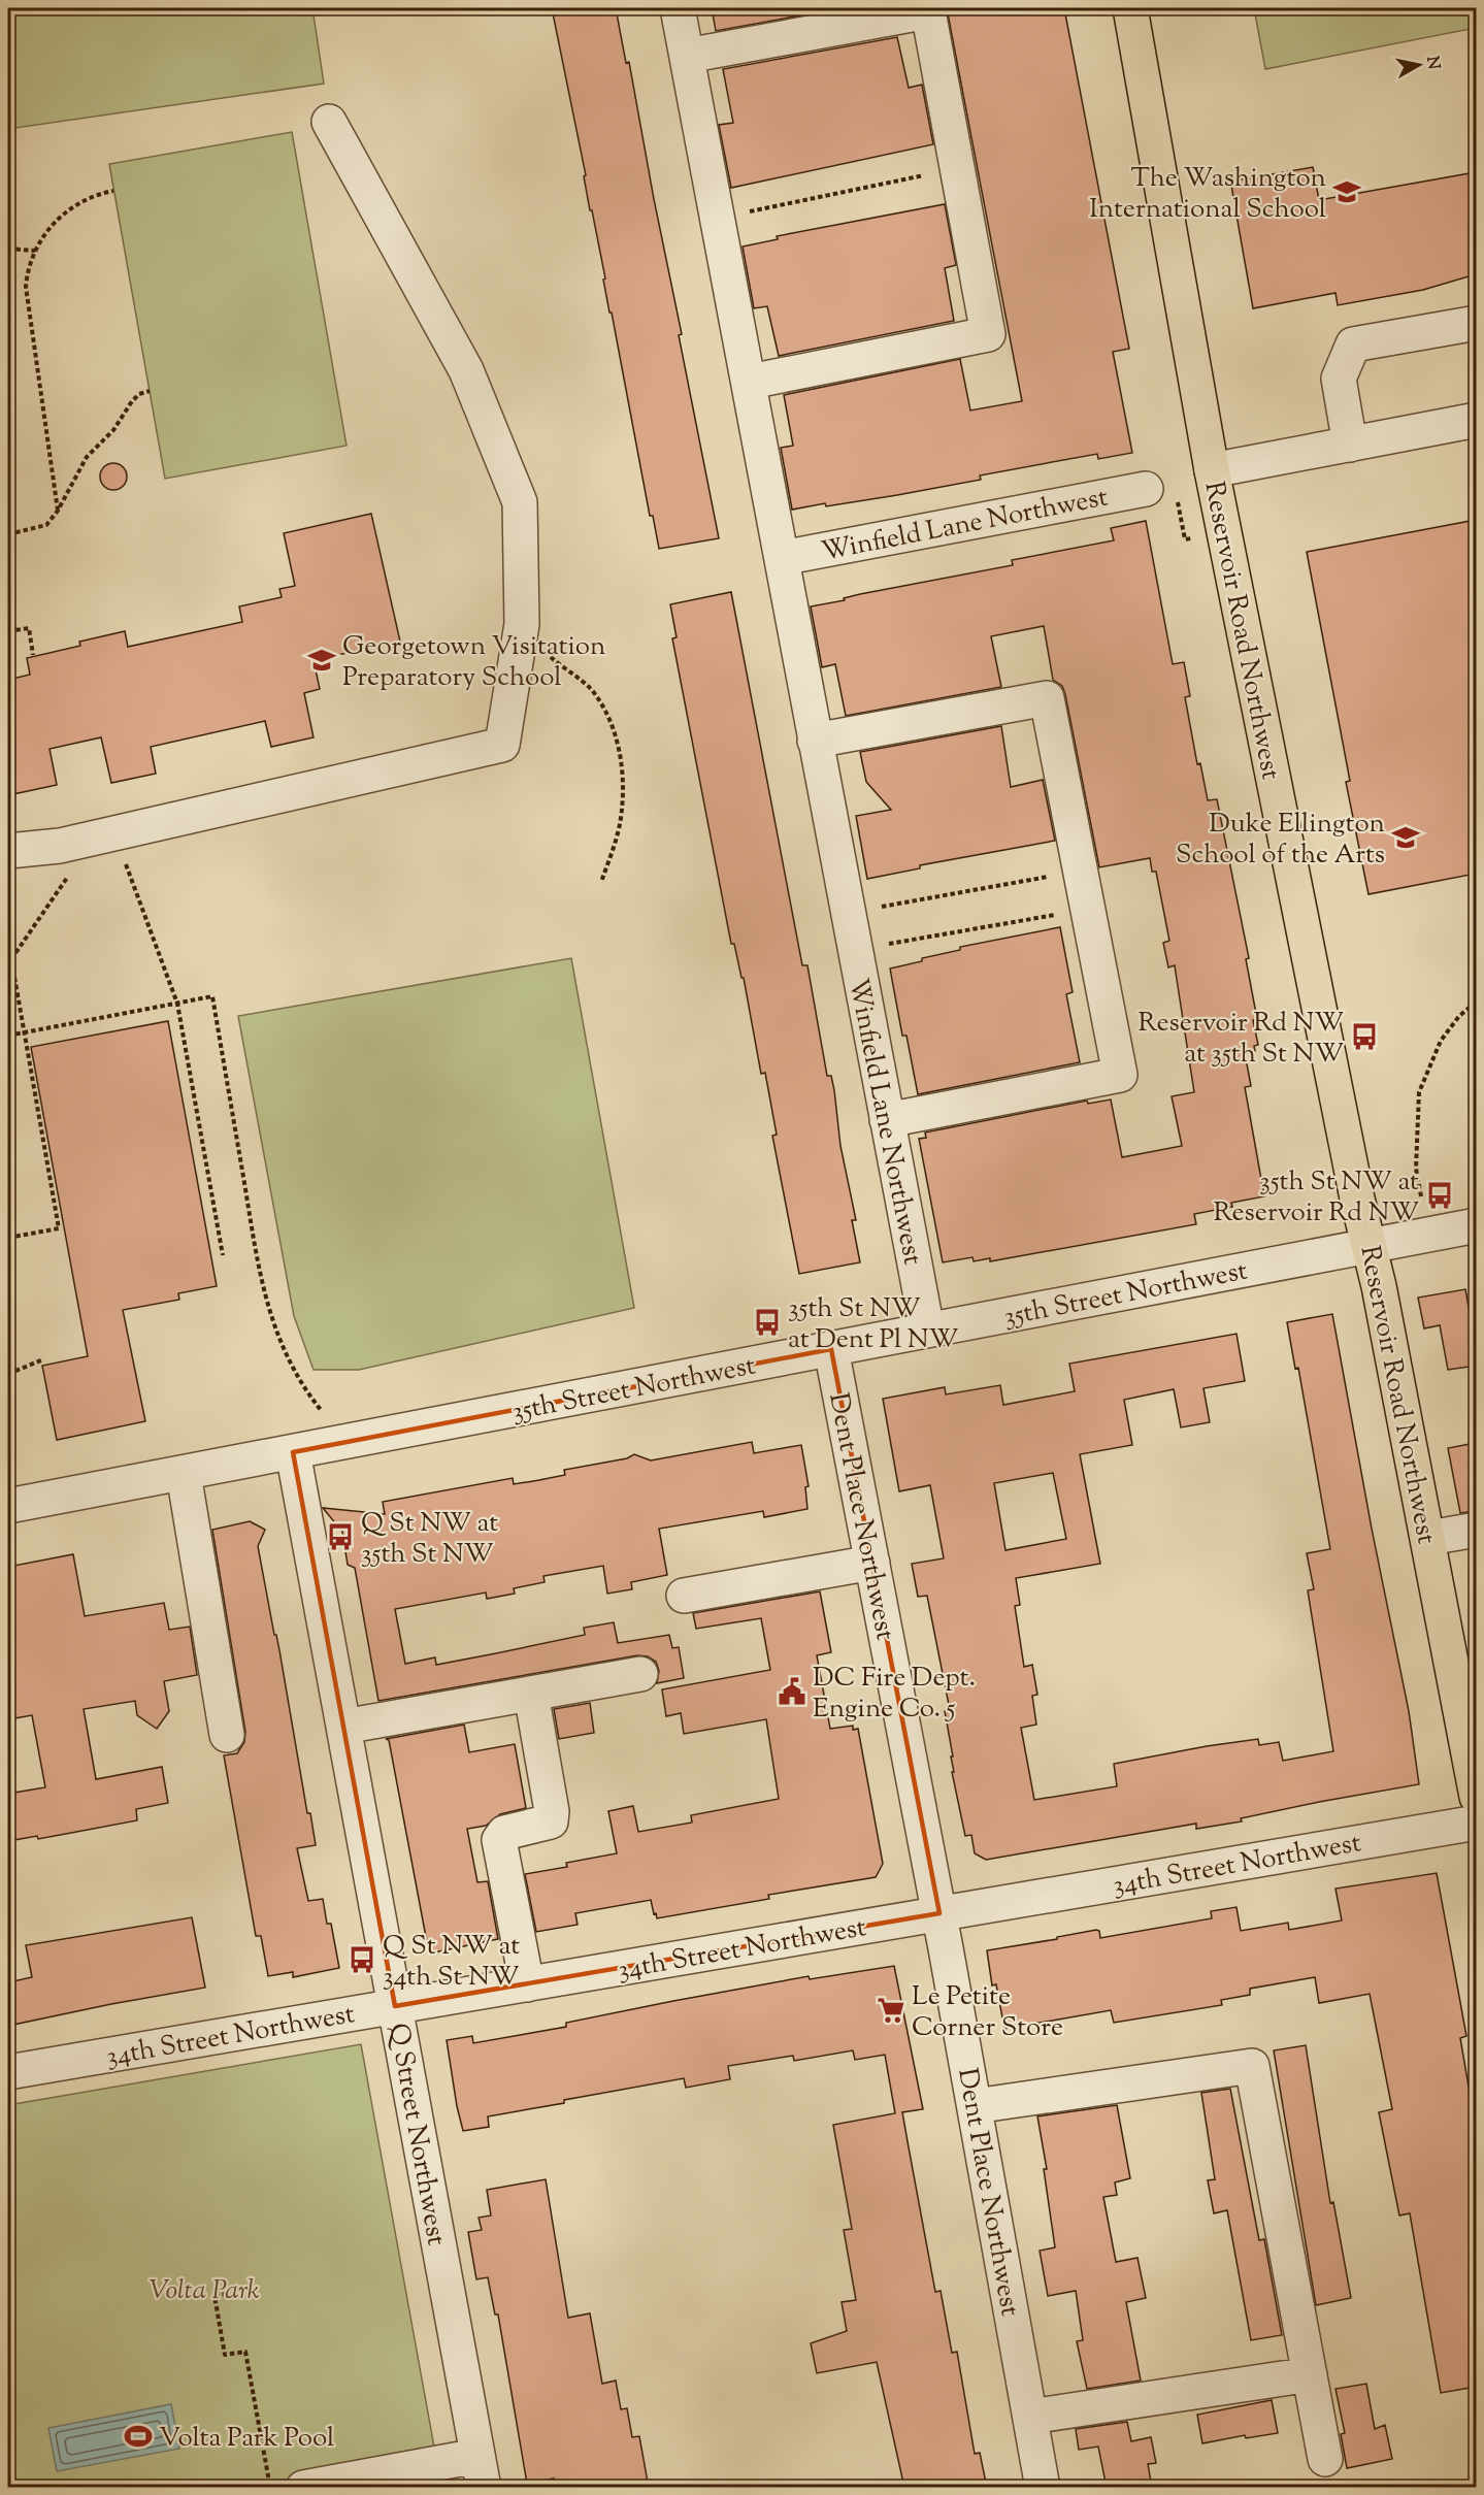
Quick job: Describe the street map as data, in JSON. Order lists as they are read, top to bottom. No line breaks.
{"streets":{"main road":["Reservoir Road Northwest"],"street":["Winfield Lane Northwest","35th Street Northwest","Dent Place Northwest","34th Street Northwest","Q Street Northwest"]},"crossings":[["Winfield Lane Northwest","35th Street Northwest"],["Reservoir Road Northwest","35th Street Northwest"],["35th Street Northwest","Dent Place Northwest"],["35th Street Northwest","Q Street Northwest"],["Dent Place Northwest","34th Street Northwest"],["34th Street Northwest","Q Street Northwest"]],"parks":["Volta Park"],"places":{"school or university":["The Washington International School","Georgetown Visitation Preparatory School","Duke Ellington School of the Arts"],"bus stop":["Reservoir Rd NW at 35th St NW","35th St NW at Reservoir Rd NW","35th St NW at Dent Pl NW","Q St NW at 35th St NW","Q St NW at 34th St NW"],"public building":["DC Fire Dept. Engine Co. 5"],"supermarket":["Le Petite Corner Store"],"sports":["Volta Park Pool"]},"north":"right"}
